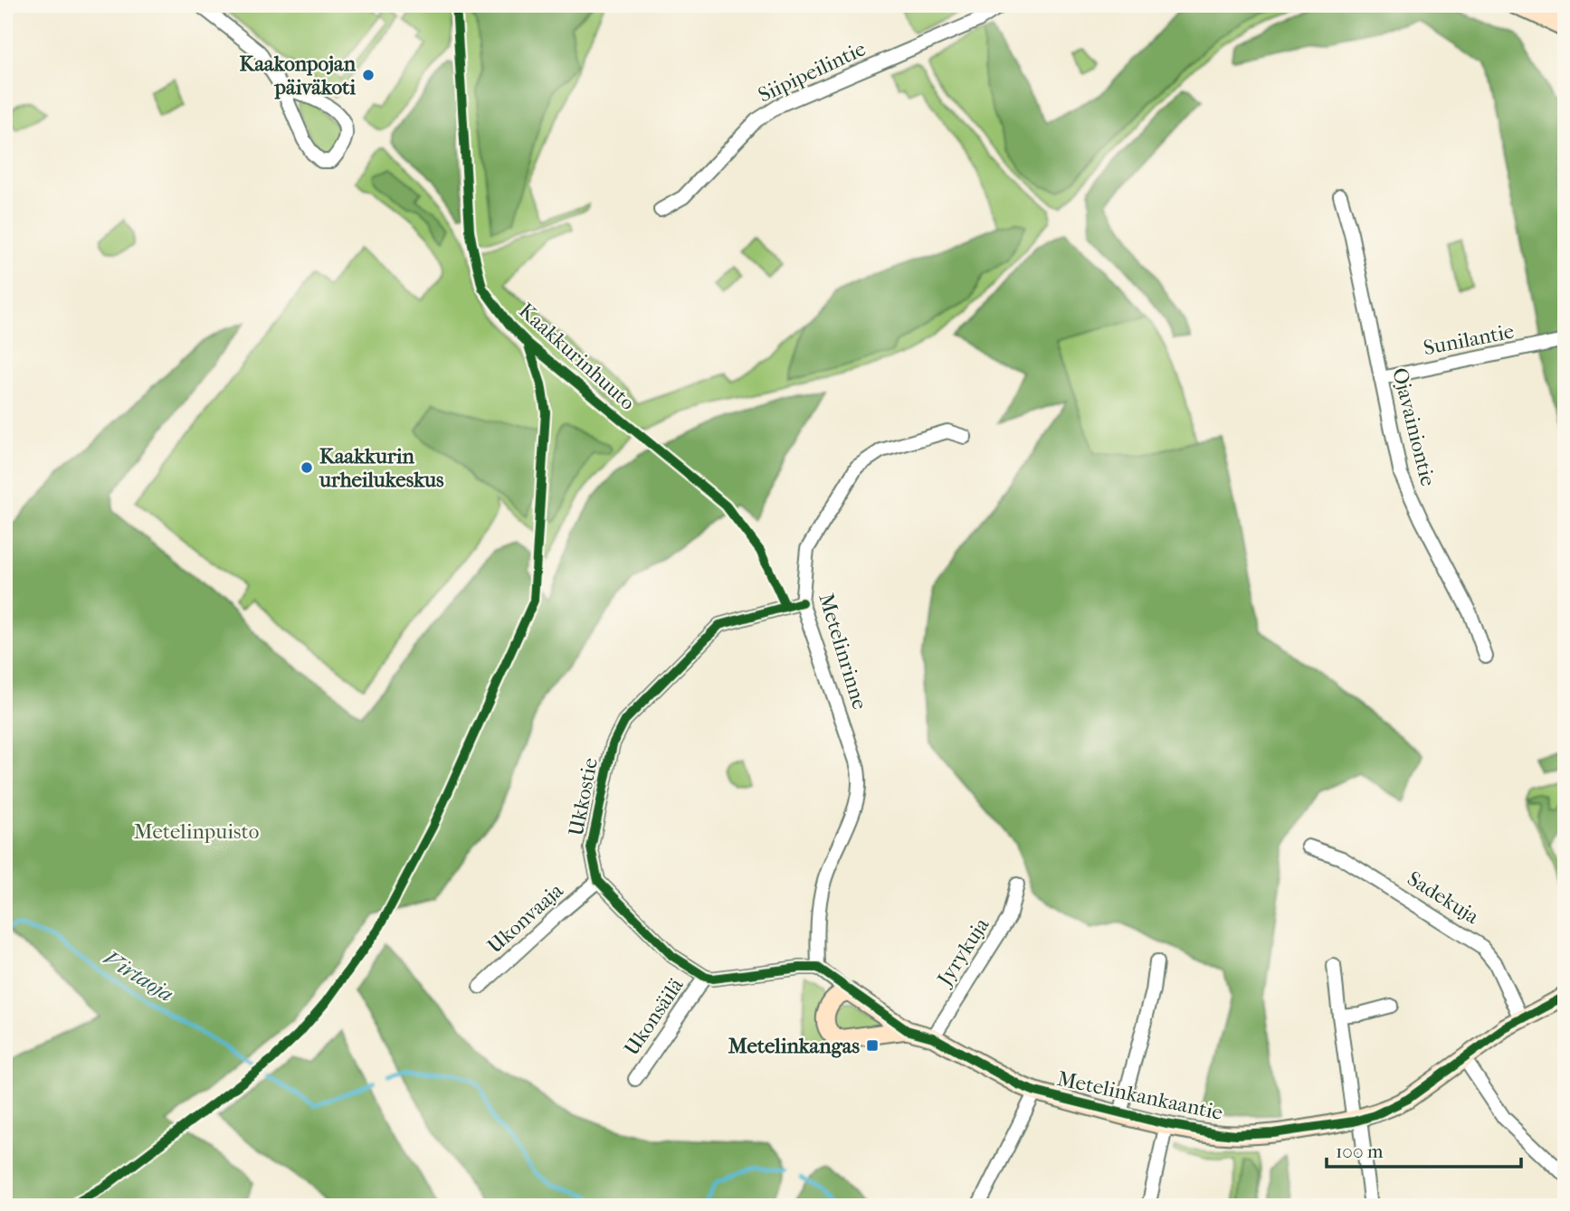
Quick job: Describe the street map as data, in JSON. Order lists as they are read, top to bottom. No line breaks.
{"streets":{"street":["Siipipeilintie","Sunilantie","Ojavainiontie","Metelinrinne","Ukkostie","Sadekuja","Ukonvaaja","Jyrykuja","Ukonsäilä","Metelinkankaantie"],"cycle path":["Kaakkurinhuuto"]},"crossings":[["Sunilantie","Ojavainiontie"],["Metelinrinne","Ukkostie"],["Ukkostie","Ukonvaaja"],["Sadekuja","Metelinkankaantie"],["Jyrykuja","Metelinkankaantie"]],"water":["Virtaoja"],"parks":["Metelinpuisto"],"places":{"other":["Kaakonpojan päiväkoti","Kaakkurin urheilukeskus"],"transit":["Metelinkangas"]},"scale_bar":"100 m"}
